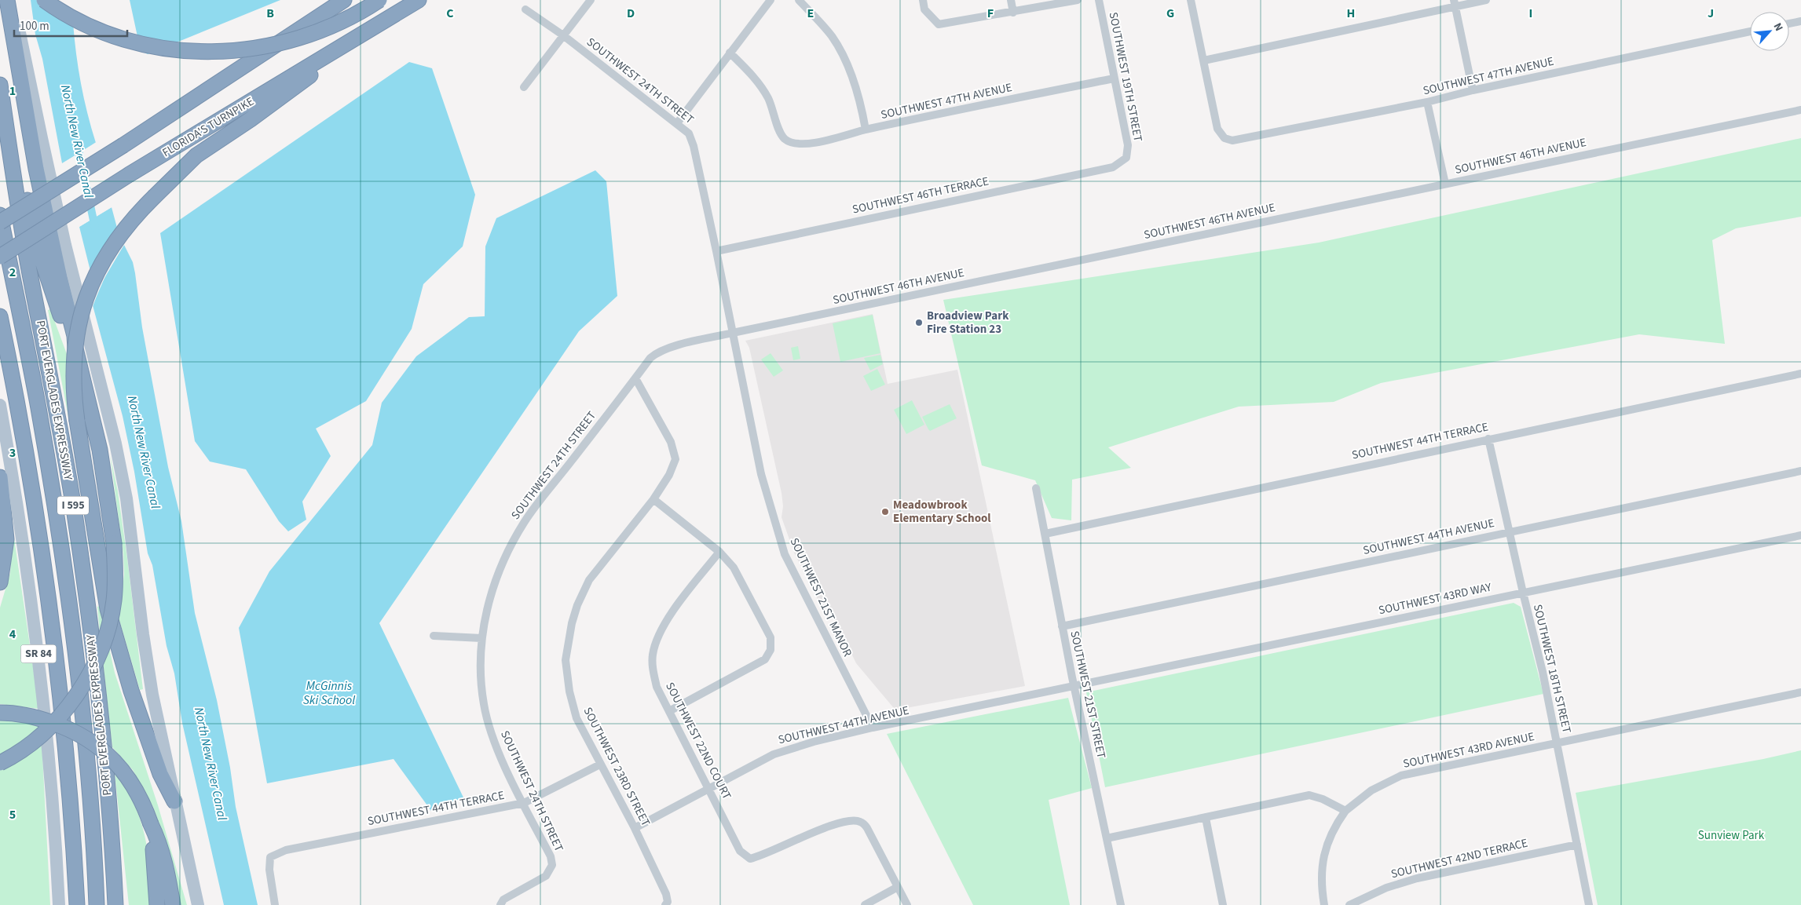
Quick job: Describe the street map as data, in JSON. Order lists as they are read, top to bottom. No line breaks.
{"streets":{"highway":["FLORIDA'S TURNPIKE","PORT EVERGLADES EXPRESSWAY","I 595"],"main road":["SR 84"],"street":["SOUTHWEST 47TH AVENUE","SOUTHWEST 19TH STREET","SOUTHWEST 24TH STREET","SOUTHWEST 46TH AVENUE","SOUTHWEST 46TH TERRACE","SOUTHWEST 44TH TERRACE","SOUTHWEST 44TH AVENUE","SOUTHWEST 21ST MANOR","SOUTHWEST 43RD WAY","SOUTHWEST 18TH STREET","SOUTHWEST 21ST STREET","SOUTHWEST 22ND COURT","SOUTHWEST 43RD AVENUE","SOUTHWEST 23RD STREET","SOUTHWEST 42ND TERRACE"]},"crossings":[["SOUTHWEST 47TH AVENUE","SOUTHWEST 19TH STREET"],["SOUTHWEST 19TH STREET","SOUTHWEST 46TH TERRACE"],["SOUTHWEST 24TH STREET","SOUTHWEST 46TH AVENUE"],["SOUTHWEST 24TH STREET","SOUTHWEST 46TH TERRACE"],["SOUTHWEST 24TH STREET","SOUTHWEST 44TH TERRACE"],["SOUTHWEST 24TH STREET","SOUTHWEST 21ST MANOR"],["SOUTHWEST 24TH STREET","SOUTHWEST 23RD STREET"],["SOUTHWEST 46TH AVENUE","SOUTHWEST 21ST MANOR"],["SOUTHWEST 46TH AVENUE","SOUTHWEST 23RD STREET"],["SOUTHWEST 44TH TERRACE","SOUTHWEST 18TH STREET"],["SOUTHWEST 44TH TERRACE","SOUTHWEST 21ST STREET"],["SOUTHWEST 44TH TERRACE","SOUTHWEST 23RD STREET"],["SOUTHWEST 44TH AVENUE","SOUTHWEST 21ST MANOR"],["SOUTHWEST 44TH AVENUE","SOUTHWEST 43RD WAY"],["SOUTHWEST 44TH AVENUE","SOUTHWEST 18TH STREET"],["SOUTHWEST 44TH AVENUE","SOUTHWEST 21ST STREET"],["SOUTHWEST 44TH AVENUE","SOUTHWEST 22ND COURT"],["SOUTHWEST 44TH AVENUE","SOUTHWEST 23RD STREET"],["SOUTHWEST 43RD WAY","SOUTHWEST 18TH STREET"],["SOUTHWEST 43RD WAY","SOUTHWEST 21ST STREET"],["SOUTHWEST 18TH STREET","SOUTHWEST 43RD AVENUE"],["SOUTHWEST 18TH STREET","SOUTHWEST 42ND TERRACE"]],"water":["North New River Canal","McGinnis Ski School"],"parks":["Sunview Park"],"places":["Broadview Park Fire Station 23","Meadowbrook Elementary School"],"scale_bar":"100 m","north":"top right","grid":{"columns":["B","C","D","E","F","G","H","I","J"],"rows":["1","2","3","4","5"]}}
